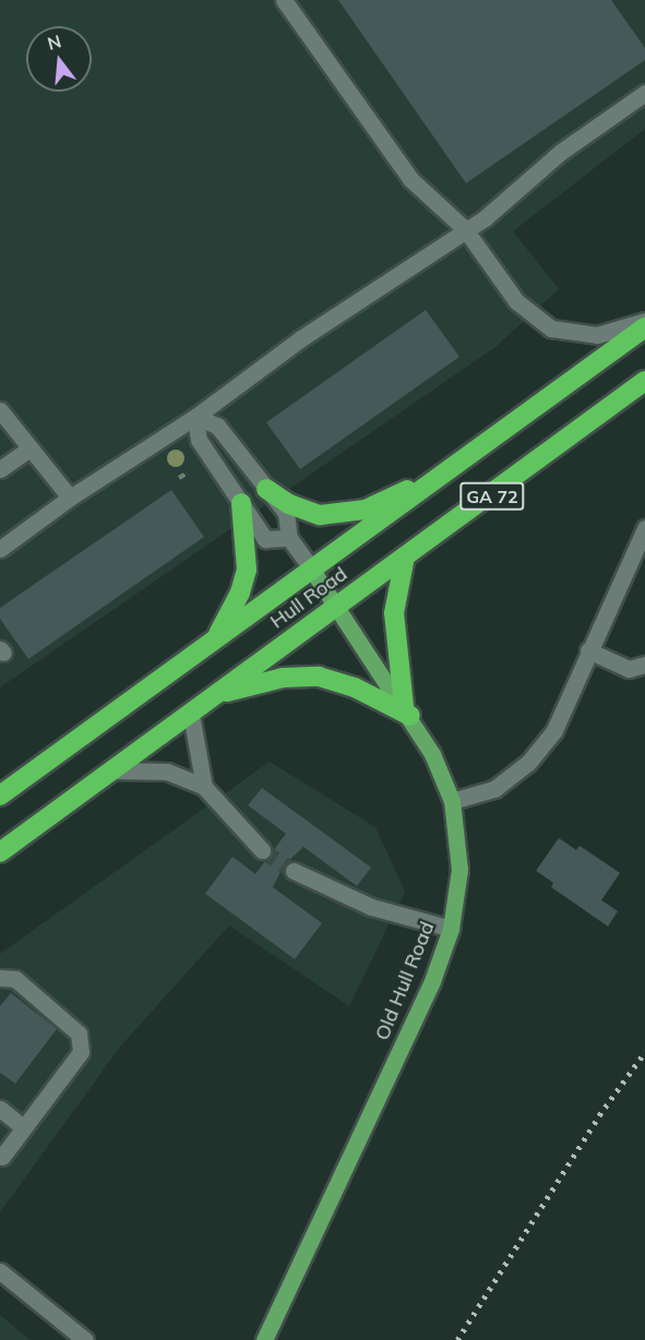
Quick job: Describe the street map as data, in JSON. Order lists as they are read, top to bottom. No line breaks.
{"streets":{"highway":["GA 72","Hull Road"],"main road":["Old Hull Road"]},"crossings":[["Hull Road","Old Hull Road"]],"north":"top"}
